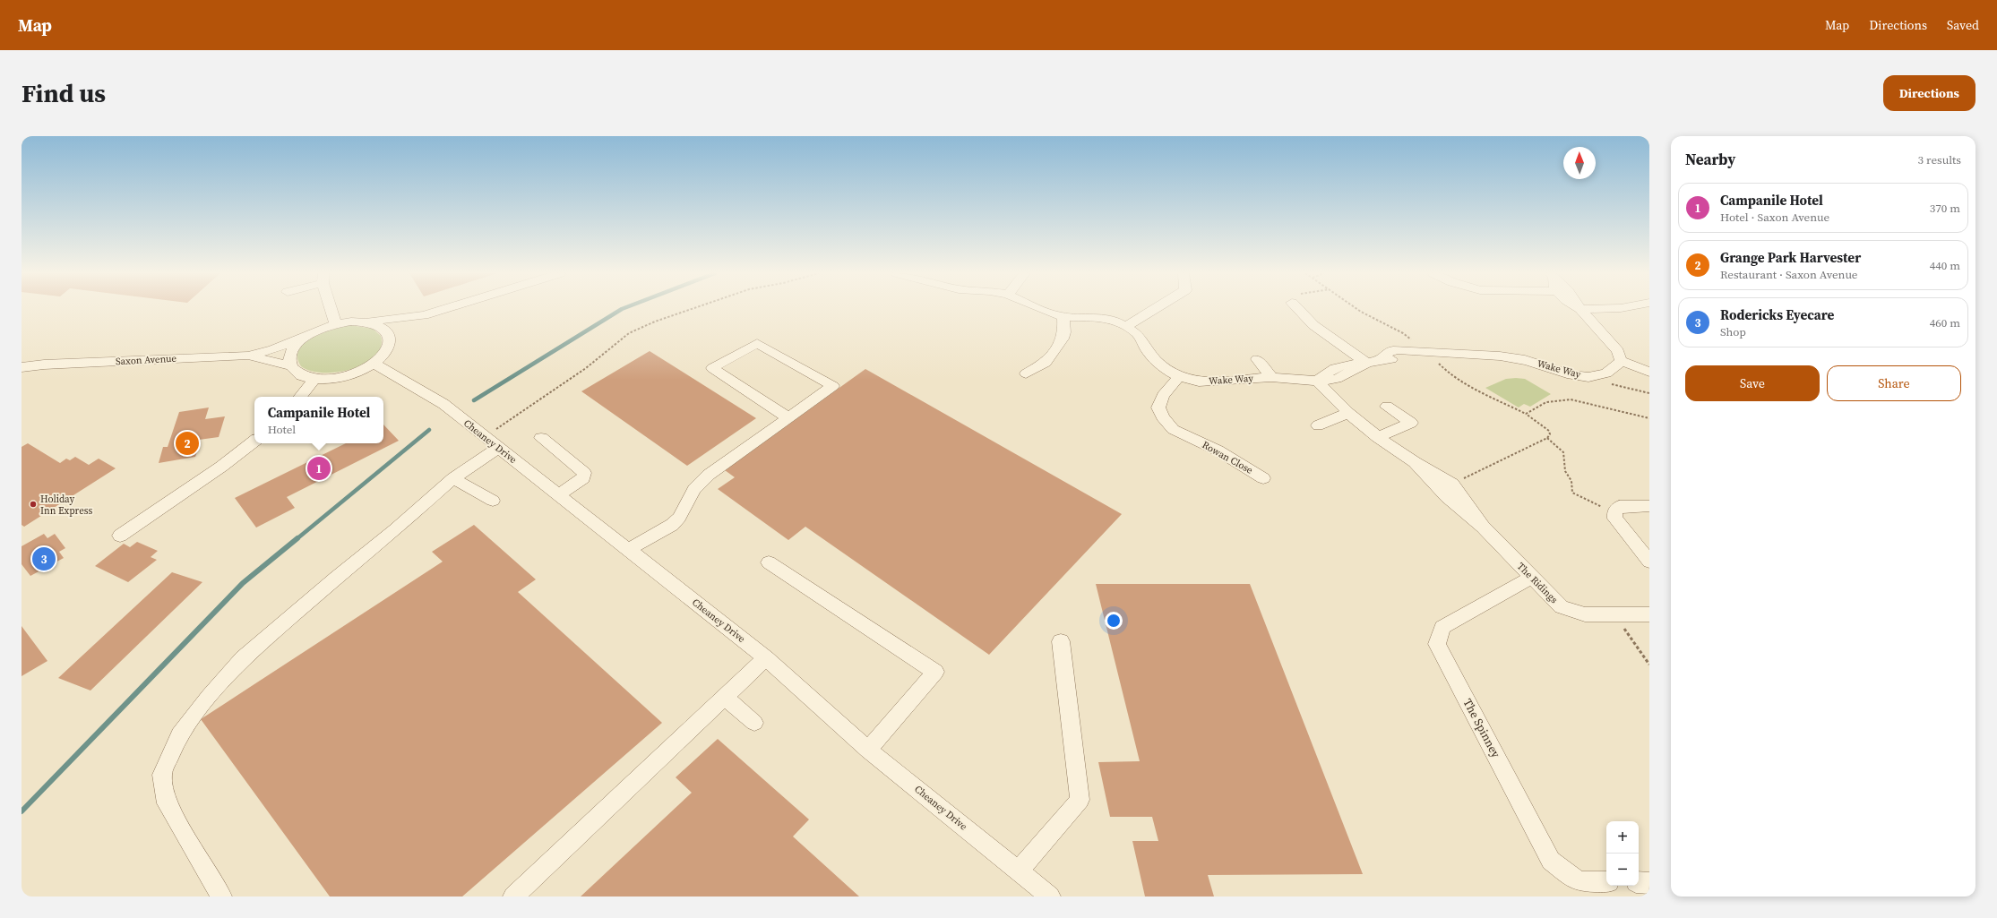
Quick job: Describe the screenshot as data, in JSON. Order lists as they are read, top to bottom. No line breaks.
{"streets":{"street":["Saxon Avenue","Wake Way","Cheaney Drive","Rowan Close","The Ridings","The Spinney"]},"crossings":[["Wake Way","Rowan Close"],["Wake Way","The Ridings"],["The Ridings","The Spinney"]],"places":["Holiday Inn Express"],"north":"top","page":{"header":"Map","nav":["Map","Directions","Saved"],"buttons":["Directions",["Save","Share"]],"title":"Find us","heading":["Nearby","3 results"],"list":[{"mark":"1","name":"Campanile Hotel","note":"Hotel · Saxon Avenue","value":"370 m"},{"mark":"2","name":"Grange Park Harvester","note":"Restaurant · Saxon Avenue","value":"440 m"},{"mark":"3","name":"Rodericks Eyecare","note":"Shop","value":"460 m"}],"popup":["Campanile Hotel","Hotel"],"pins":["2","1","3"],"map_buttons":["+","−"]}}
